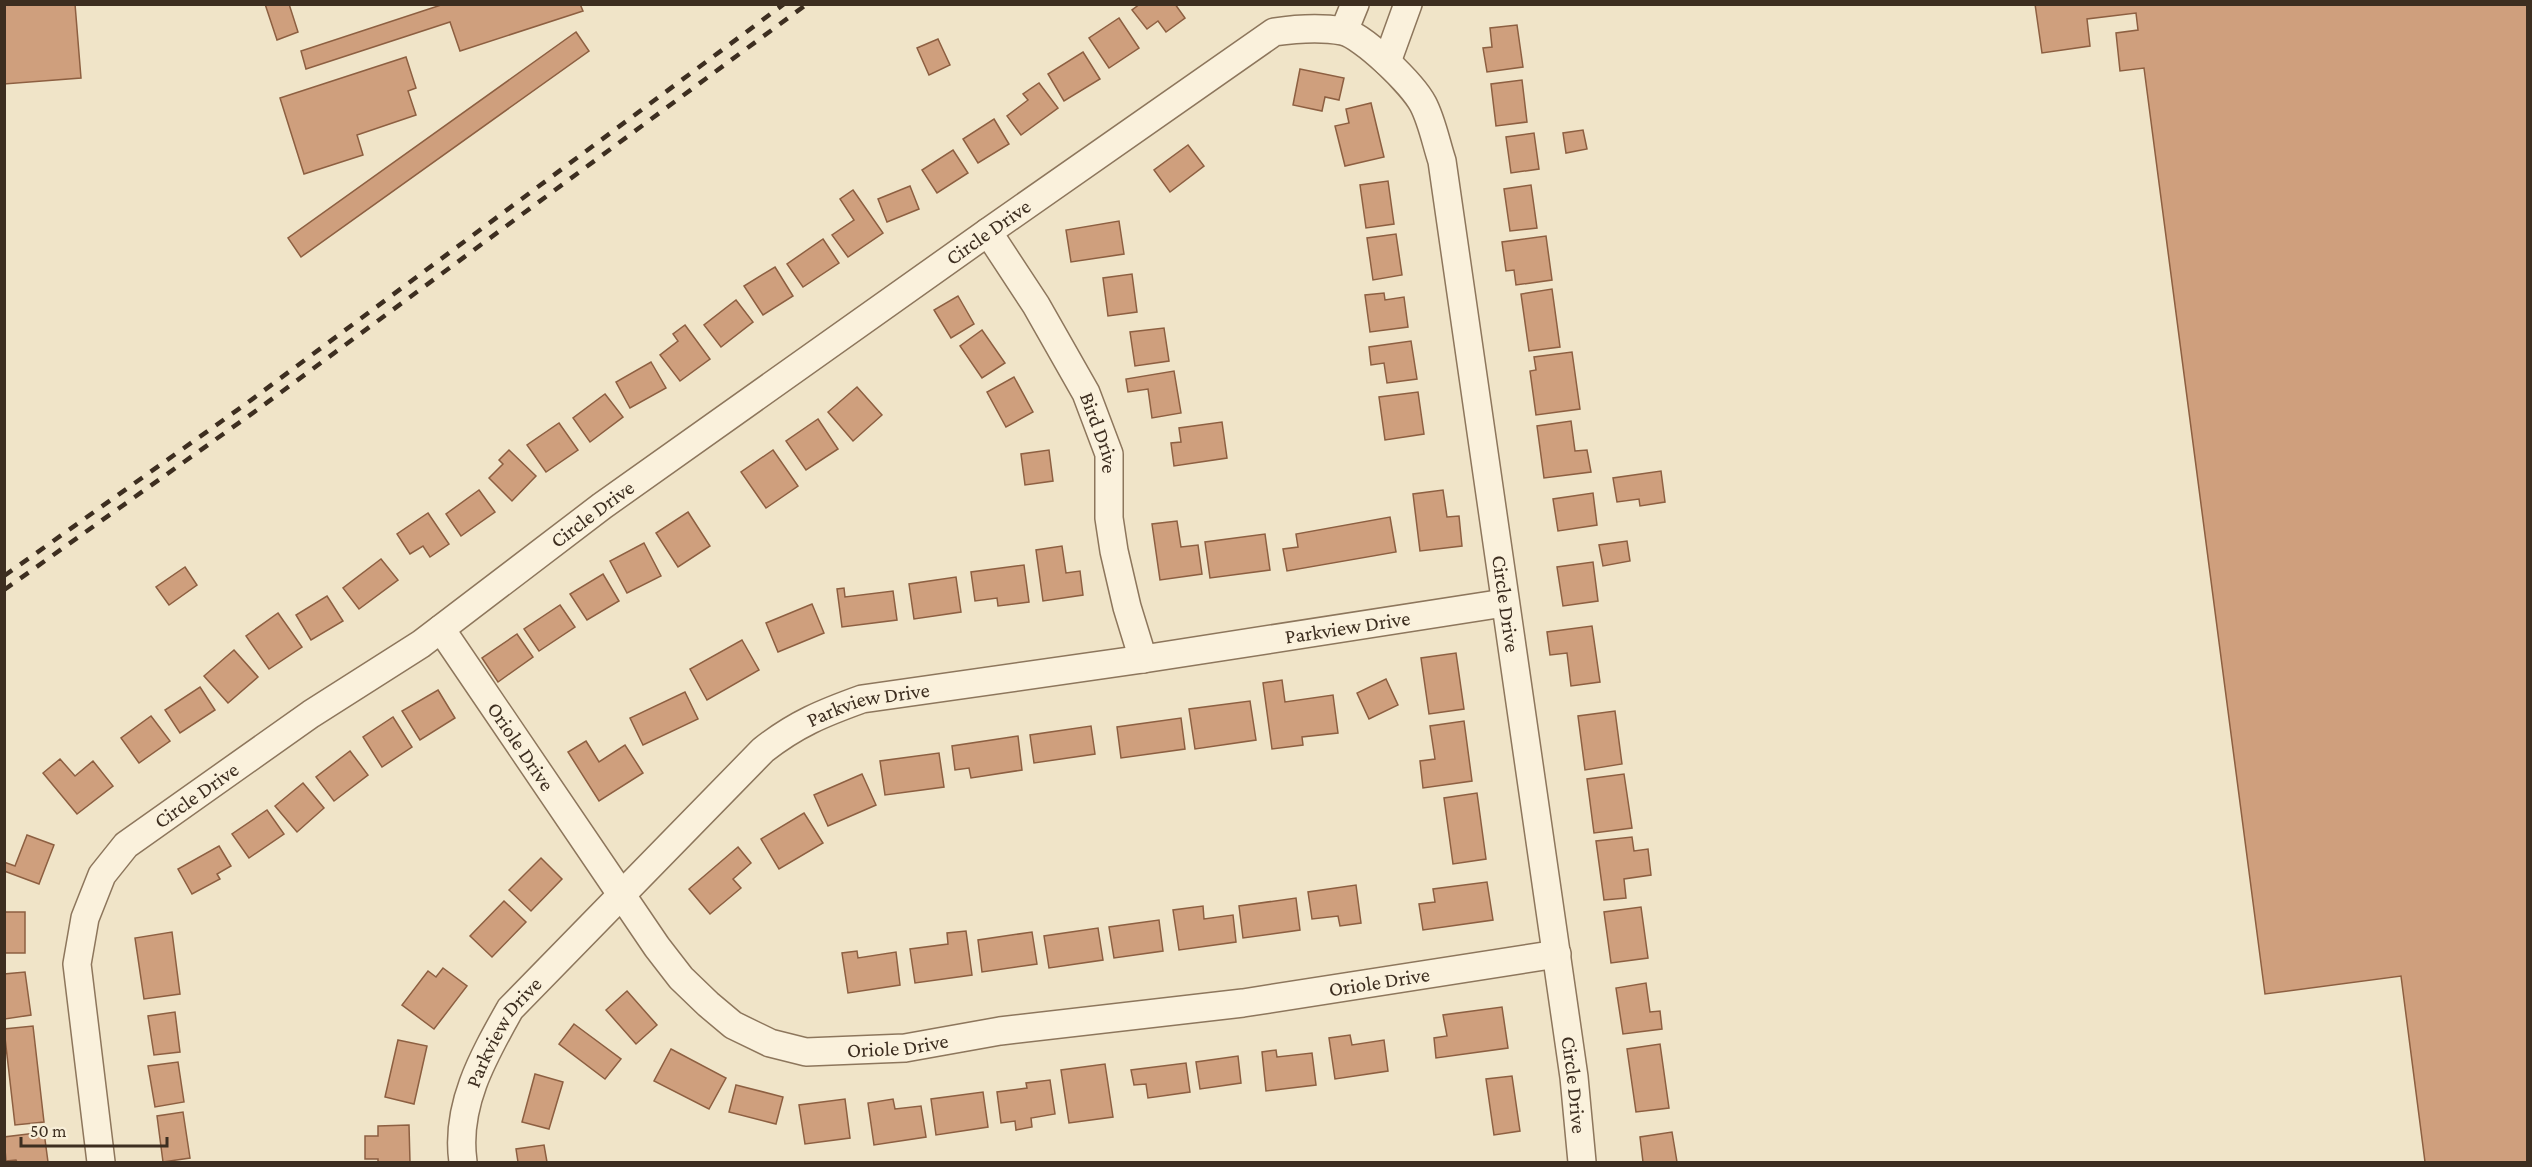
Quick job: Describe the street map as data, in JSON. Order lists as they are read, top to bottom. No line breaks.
{"streets":{"street":["Circle Drive","Bird Drive","Parkview Drive","Oriole Drive"]},"crossings":[["Circle Drive","Bird Drive"],["Circle Drive","Parkview Drive"],["Circle Drive","Oriole Drive"],["Bird Drive","Parkview Drive"],["Parkview Drive","Oriole Drive"]],"scale_bar":"50 m"}
